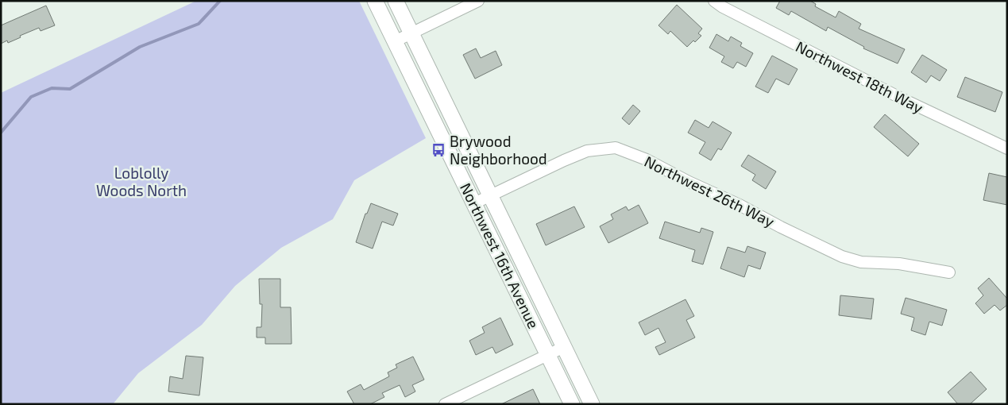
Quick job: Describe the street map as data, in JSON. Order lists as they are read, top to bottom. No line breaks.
{"streets":{"main road":["Northwest 16th Avenue"],"street":["Northwest 18th Way","Northwest 26th Way"]},"crossings":[["Northwest 26th Way","Northwest 16th Avenue"]],"parks":["Loblolly Woods North"],"places":{"bus stop":["Brywood Neighborhood"]}}
